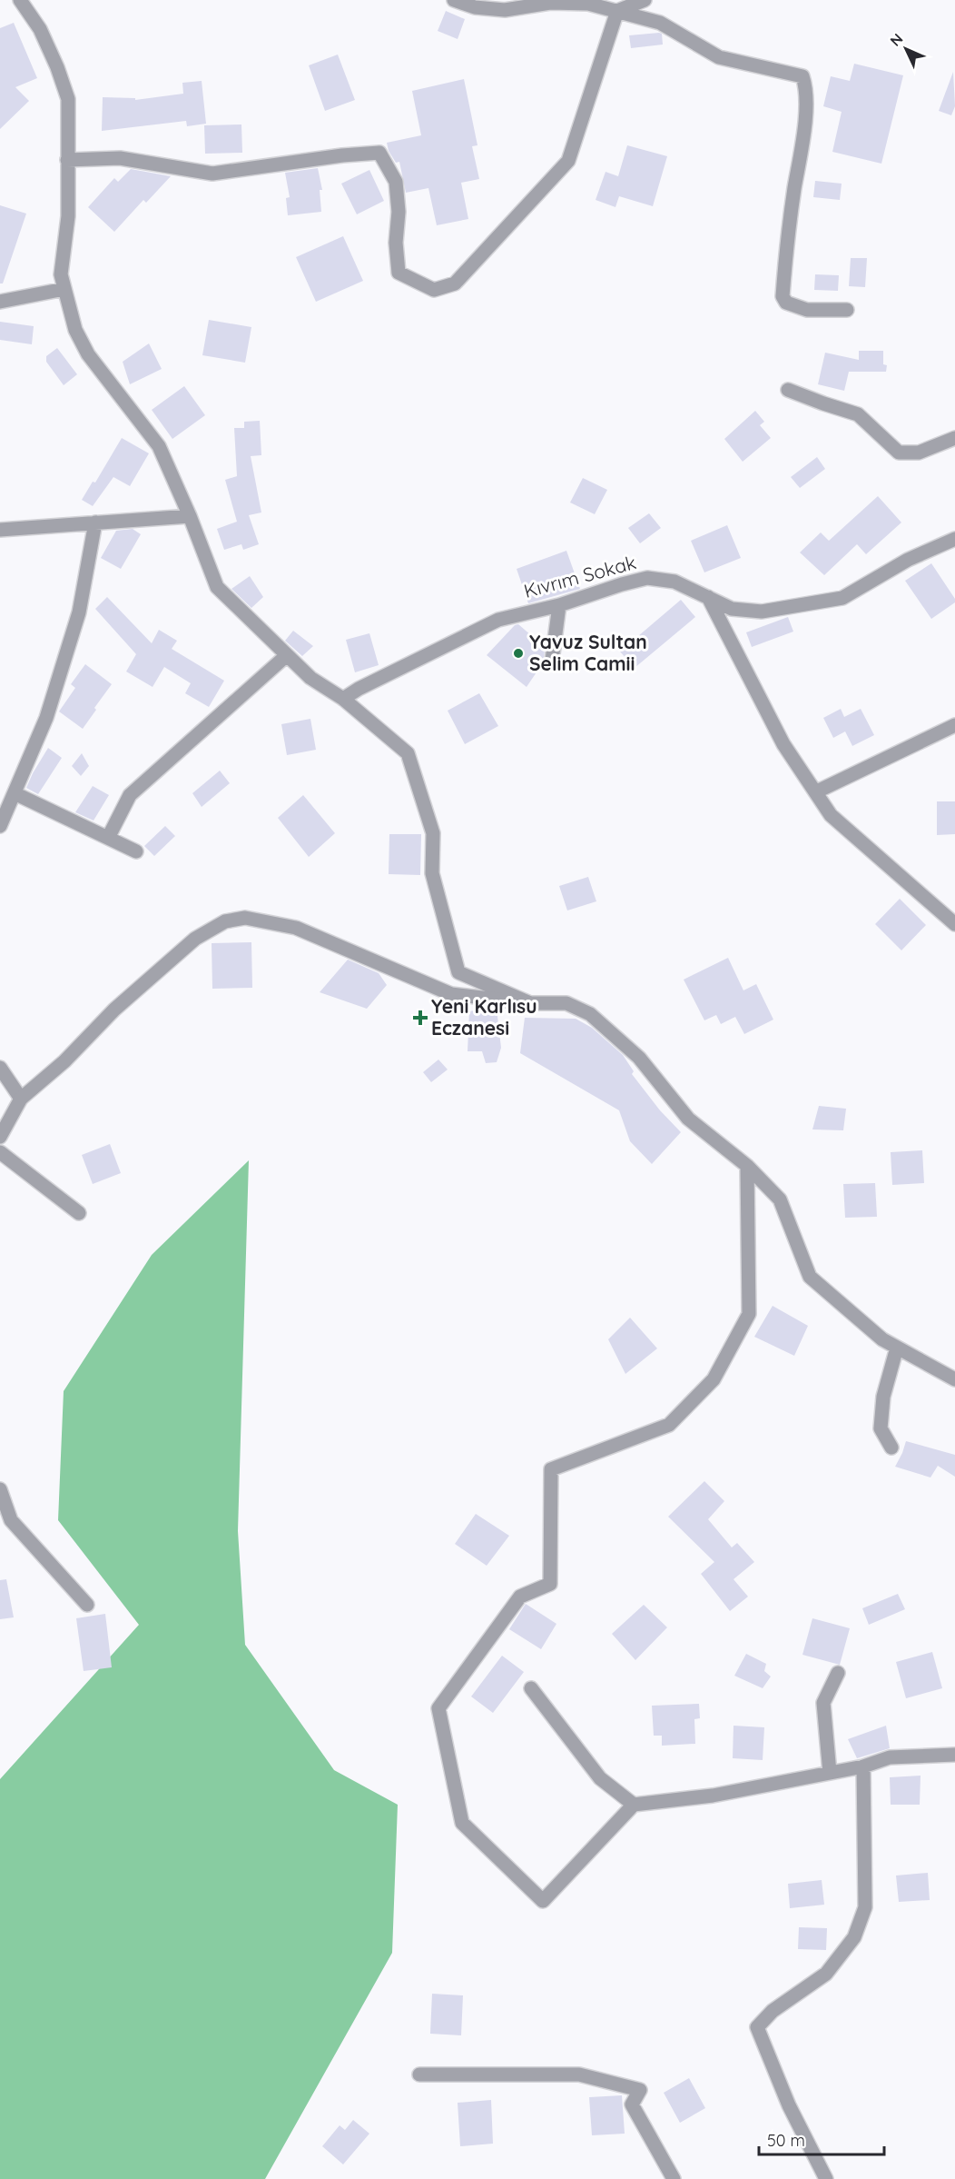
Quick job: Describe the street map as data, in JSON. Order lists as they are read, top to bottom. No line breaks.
{"streets":{"street":["Kıvrım Sokak"]},"places":{"other":["Yavuz Sultan Selim Camii"],"health":["Yeni Karlısu Eczanesi"]},"scale_bar":"50 m","north":"top left"}
